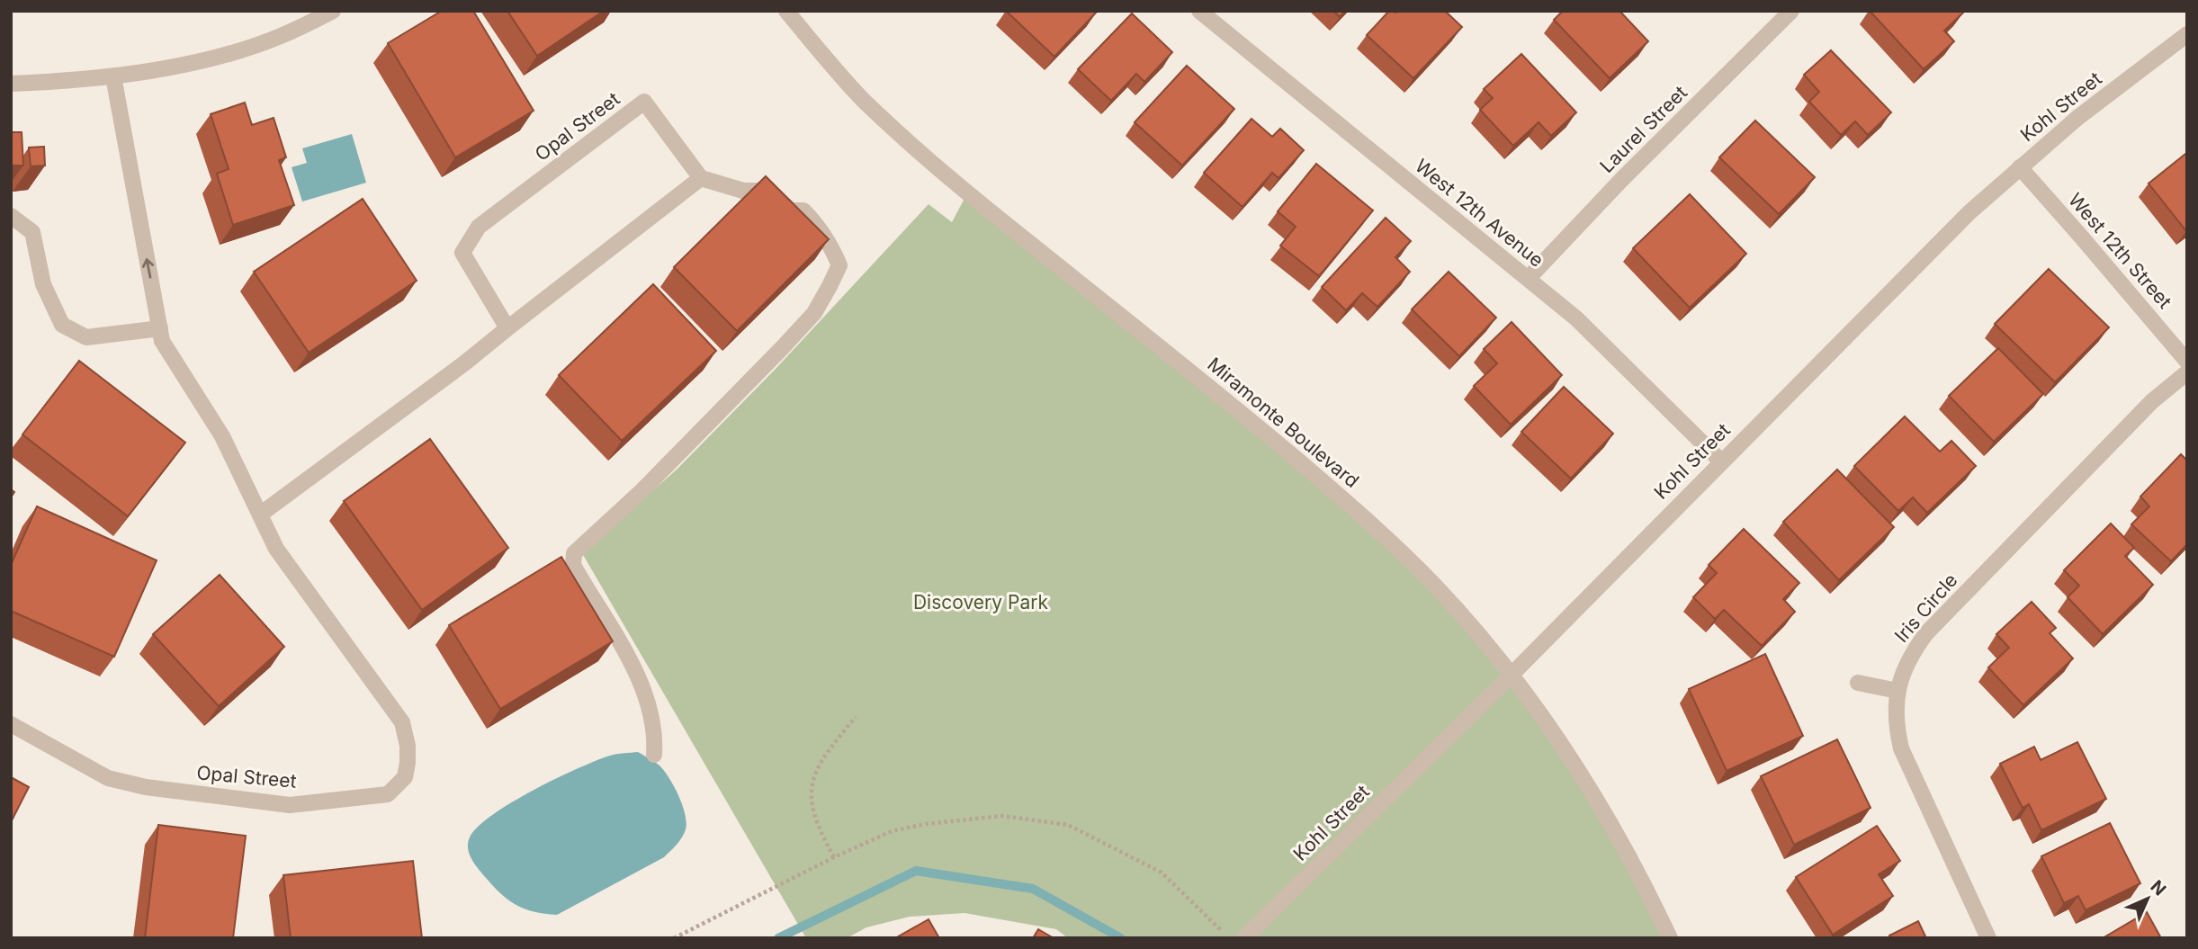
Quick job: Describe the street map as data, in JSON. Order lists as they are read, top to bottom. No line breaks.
{"streets":{"street":["Kohl Street","Opal Street","Laurel Street","West 12th Avenue","West 12th Street","Miramonte Boulevard","Iris Circle"]},"crossings":[["Kohl Street","West 12th Avenue"],["Kohl Street","West 12th Street"],["Kohl Street","Miramonte Boulevard"],["Laurel Street","West 12th Avenue"]],"parks":["Discovery Park"],"north":"top right"}
